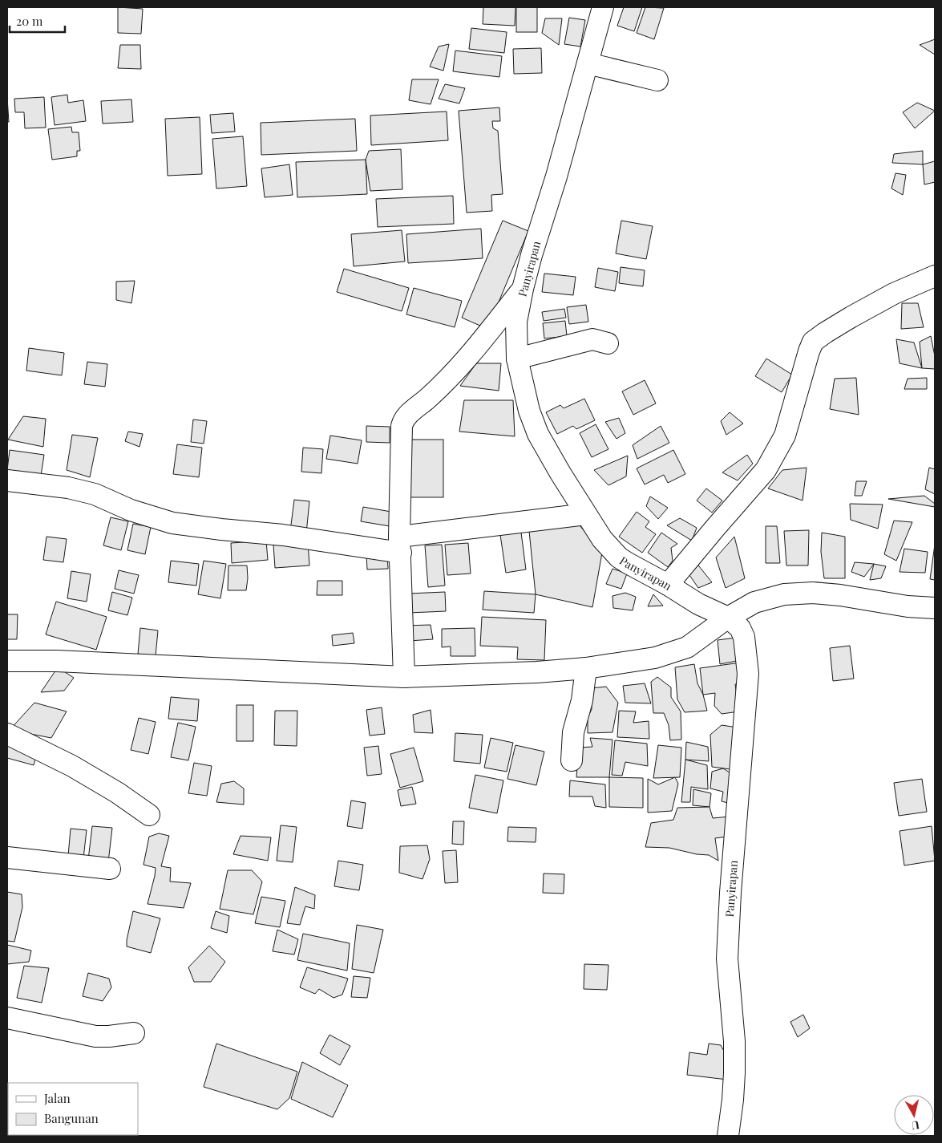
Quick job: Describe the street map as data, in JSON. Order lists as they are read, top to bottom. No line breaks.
{"streets":{"street":["Panyirapan"]},"legend":["Jalan","Bangunan"],"scale_bar":"20 m","north":"bottom"}
